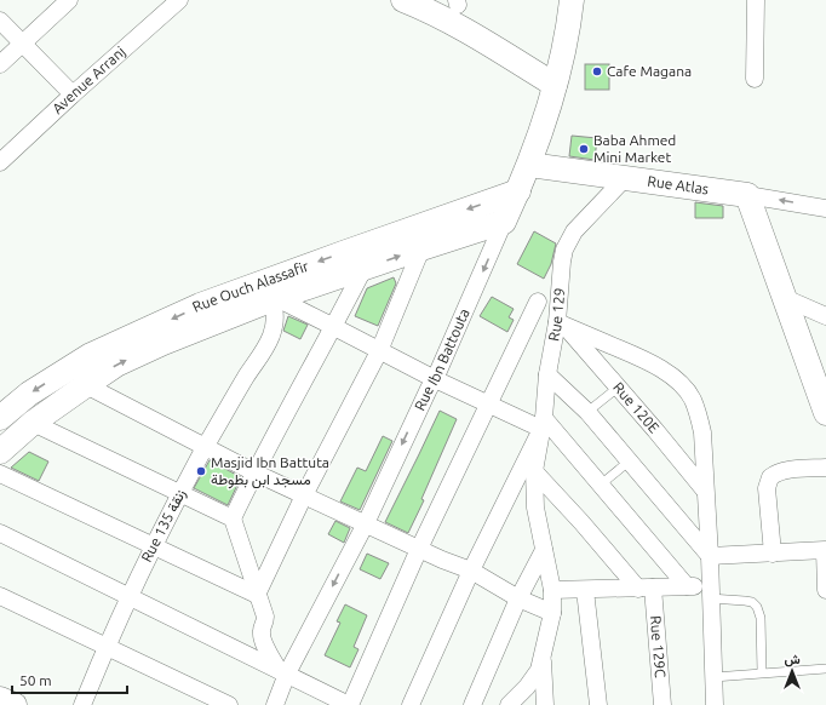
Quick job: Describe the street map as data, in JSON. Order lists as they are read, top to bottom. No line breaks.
{"streets":{"street":["Avenue Arranj","Rue Atlas","Rue Ouch Alassafir","Rue 129","Rue Ibn Battouta","Rue 120E","Rue 135 زنقة","Rue 129C"]},"crossings":[["Rue Atlas","Rue 129"],["Rue Atlas","Rue Ibn Battouta"],["Rue Ouch Alassafir","Rue Ibn Battouta"],["Rue Ouch Alassafir","Rue 135 زنقة"],["Rue 129","Rue 120E"]],"places":["Cafe Magana","Baba Ahmed Mini Market","Masjid Ibn Battuta مسجد ابن بطوطة"],"scale_bar":"50 m","north":"top"}
